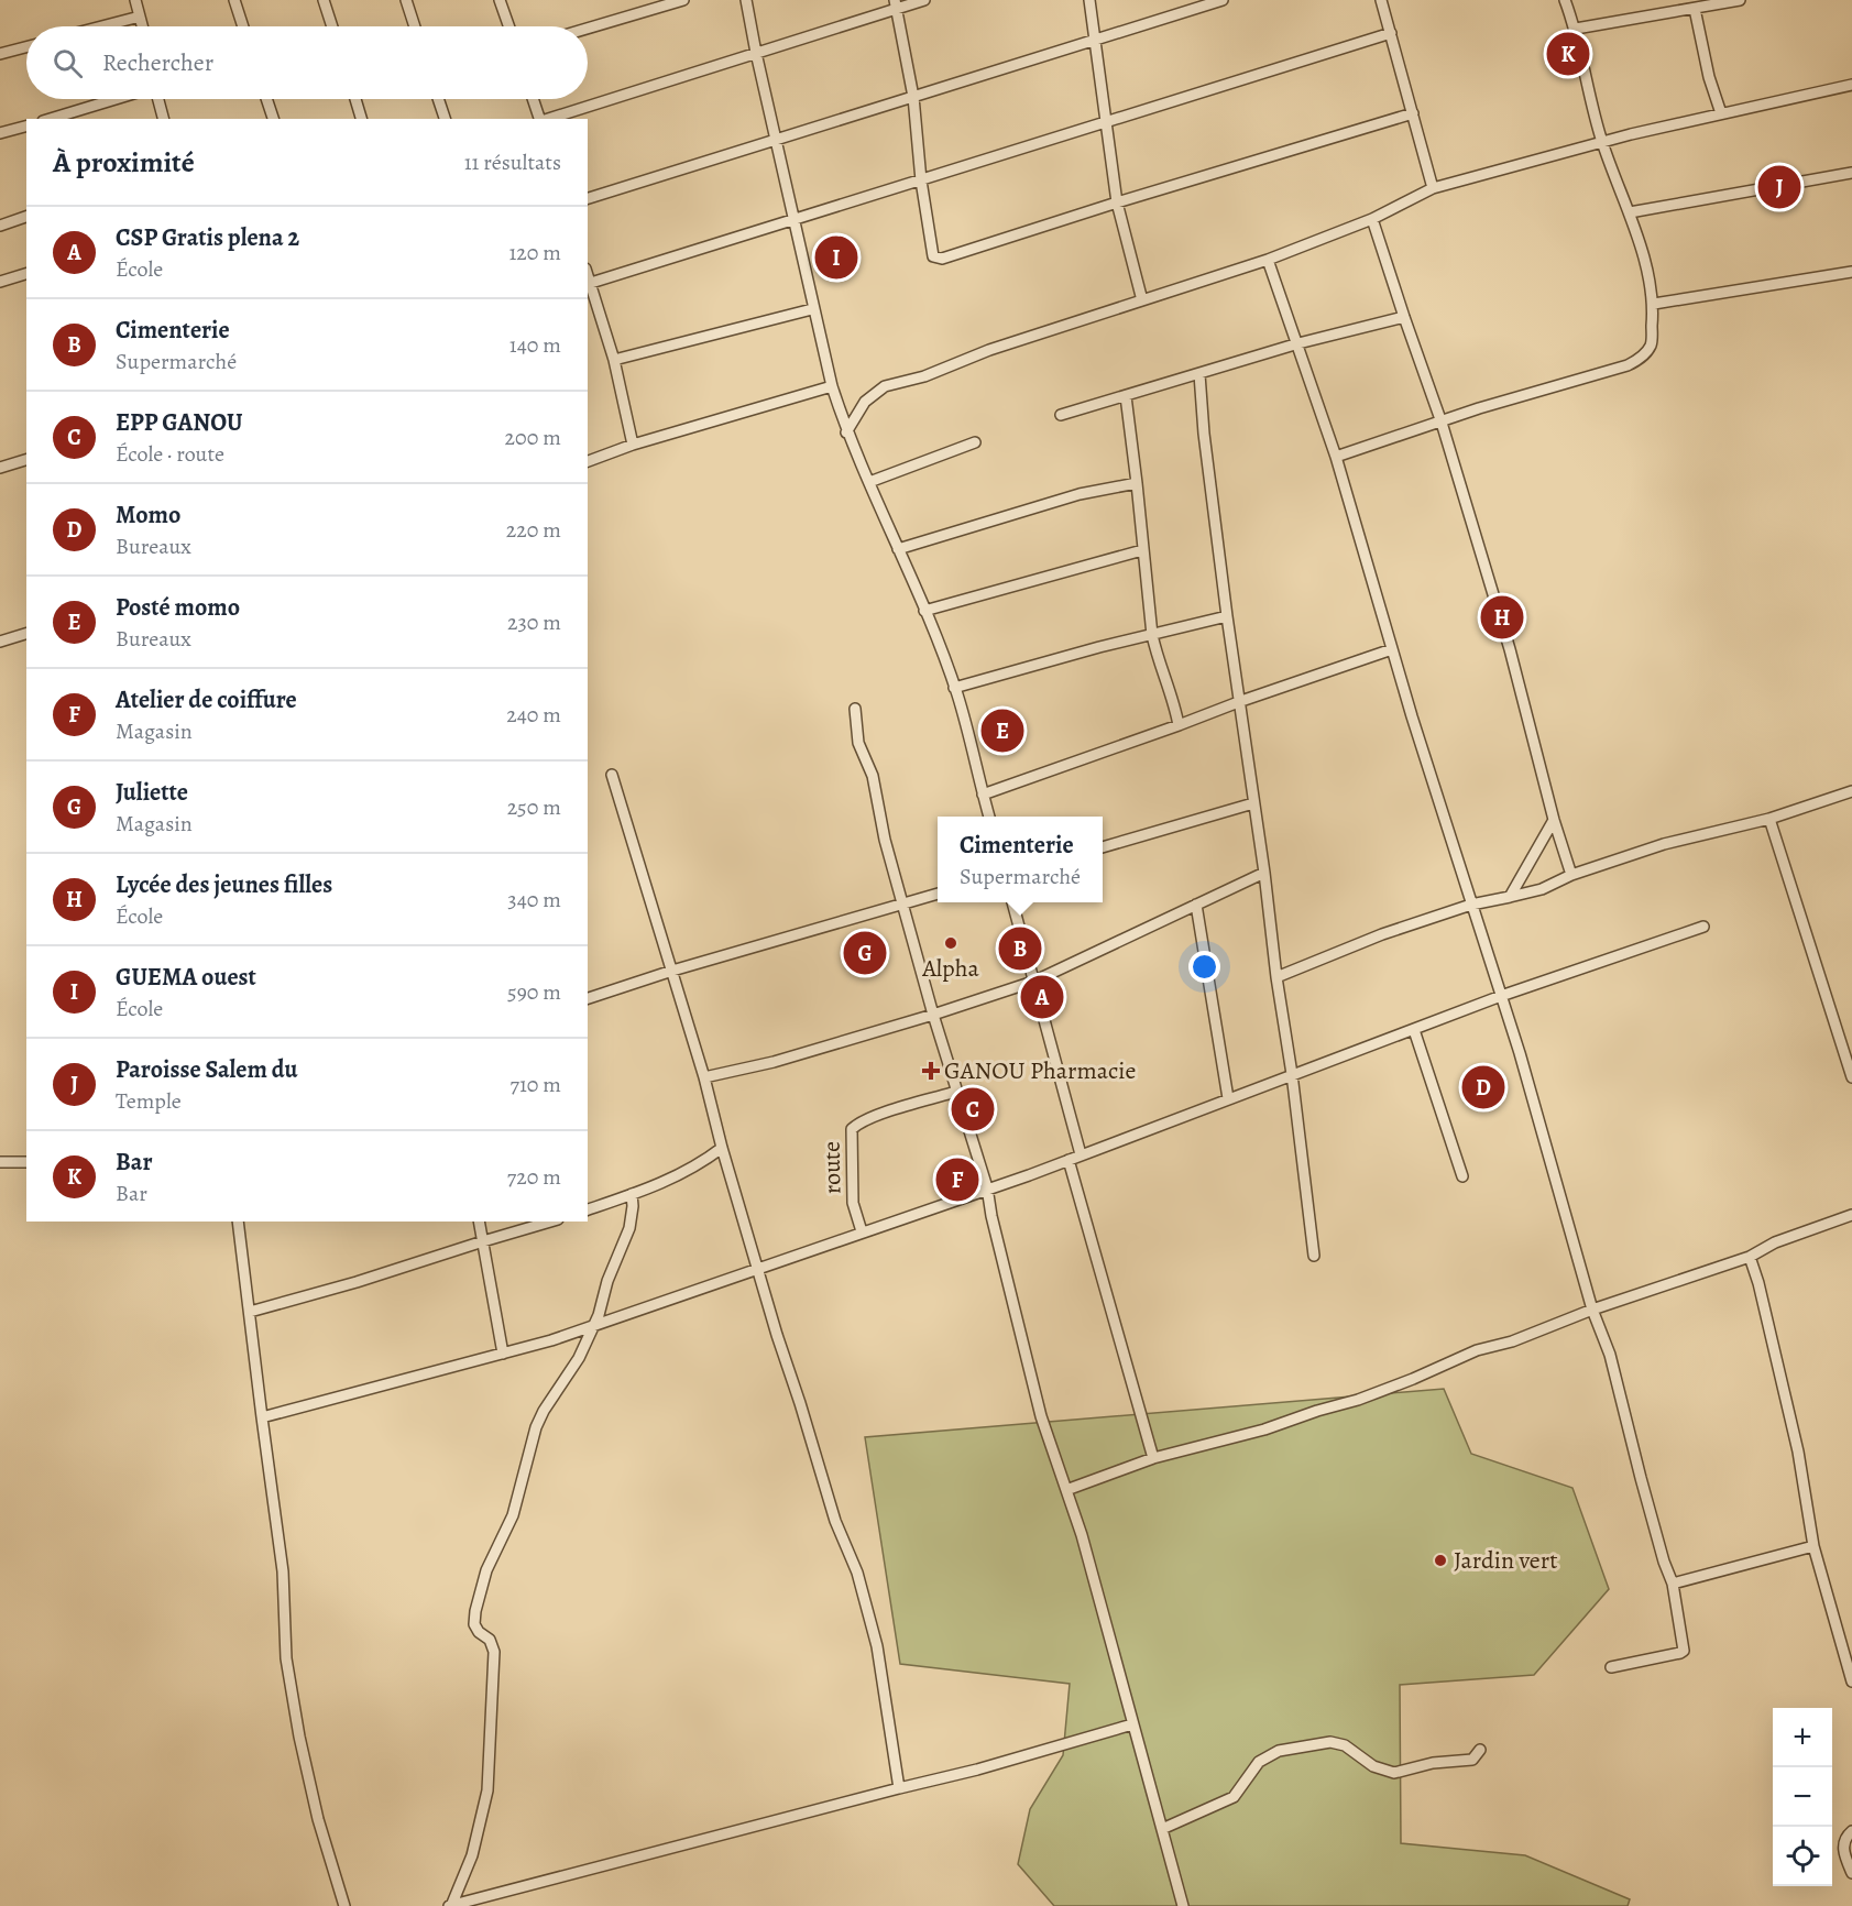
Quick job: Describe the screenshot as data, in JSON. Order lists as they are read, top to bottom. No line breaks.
{"streets":{"street":["route"]},"places":{"other":["Alpha","Jardin vert"],"health":["GANOU Pharmacie"]},"page":{"search":"Rechercher","pins":["K","J","I","H","E","B","G","A","D","C","F"],"heading":["À proximité","11 résultats"],"list":[{"mark":"A","name":"CSP Gratis plena 2","note":"École","value":"120 m"},{"mark":"B","name":"Cimenterie","note":"Supermarché","value":"140 m"},{"mark":"C","name":"EPP GANOU","note":"École · route","value":"200 m"},{"mark":"D","name":"Momo","note":"Bureaux","value":"220 m"},{"mark":"E","name":"Posté momo","note":"Bureaux","value":"230 m"},{"mark":"F","name":"Atelier de coiffure","note":"Magasin","value":"240 m"},{"mark":"G","name":"Juliette","note":"Magasin","value":"250 m"},{"mark":"H","name":"Lycée des jeunes filles","note":"École","value":"340 m"},{"mark":"I","name":"GUEMA ouest","note":"École","value":"590 m"},{"mark":"J","name":"Paroisse Salem du","note":"Temple","value":"710 m"},{"mark":"K","name":"Bar","note":"Bar","value":"720 m"}],"popup":["Cimenterie","Supermarché"],"map_buttons":["+","−"]}}
